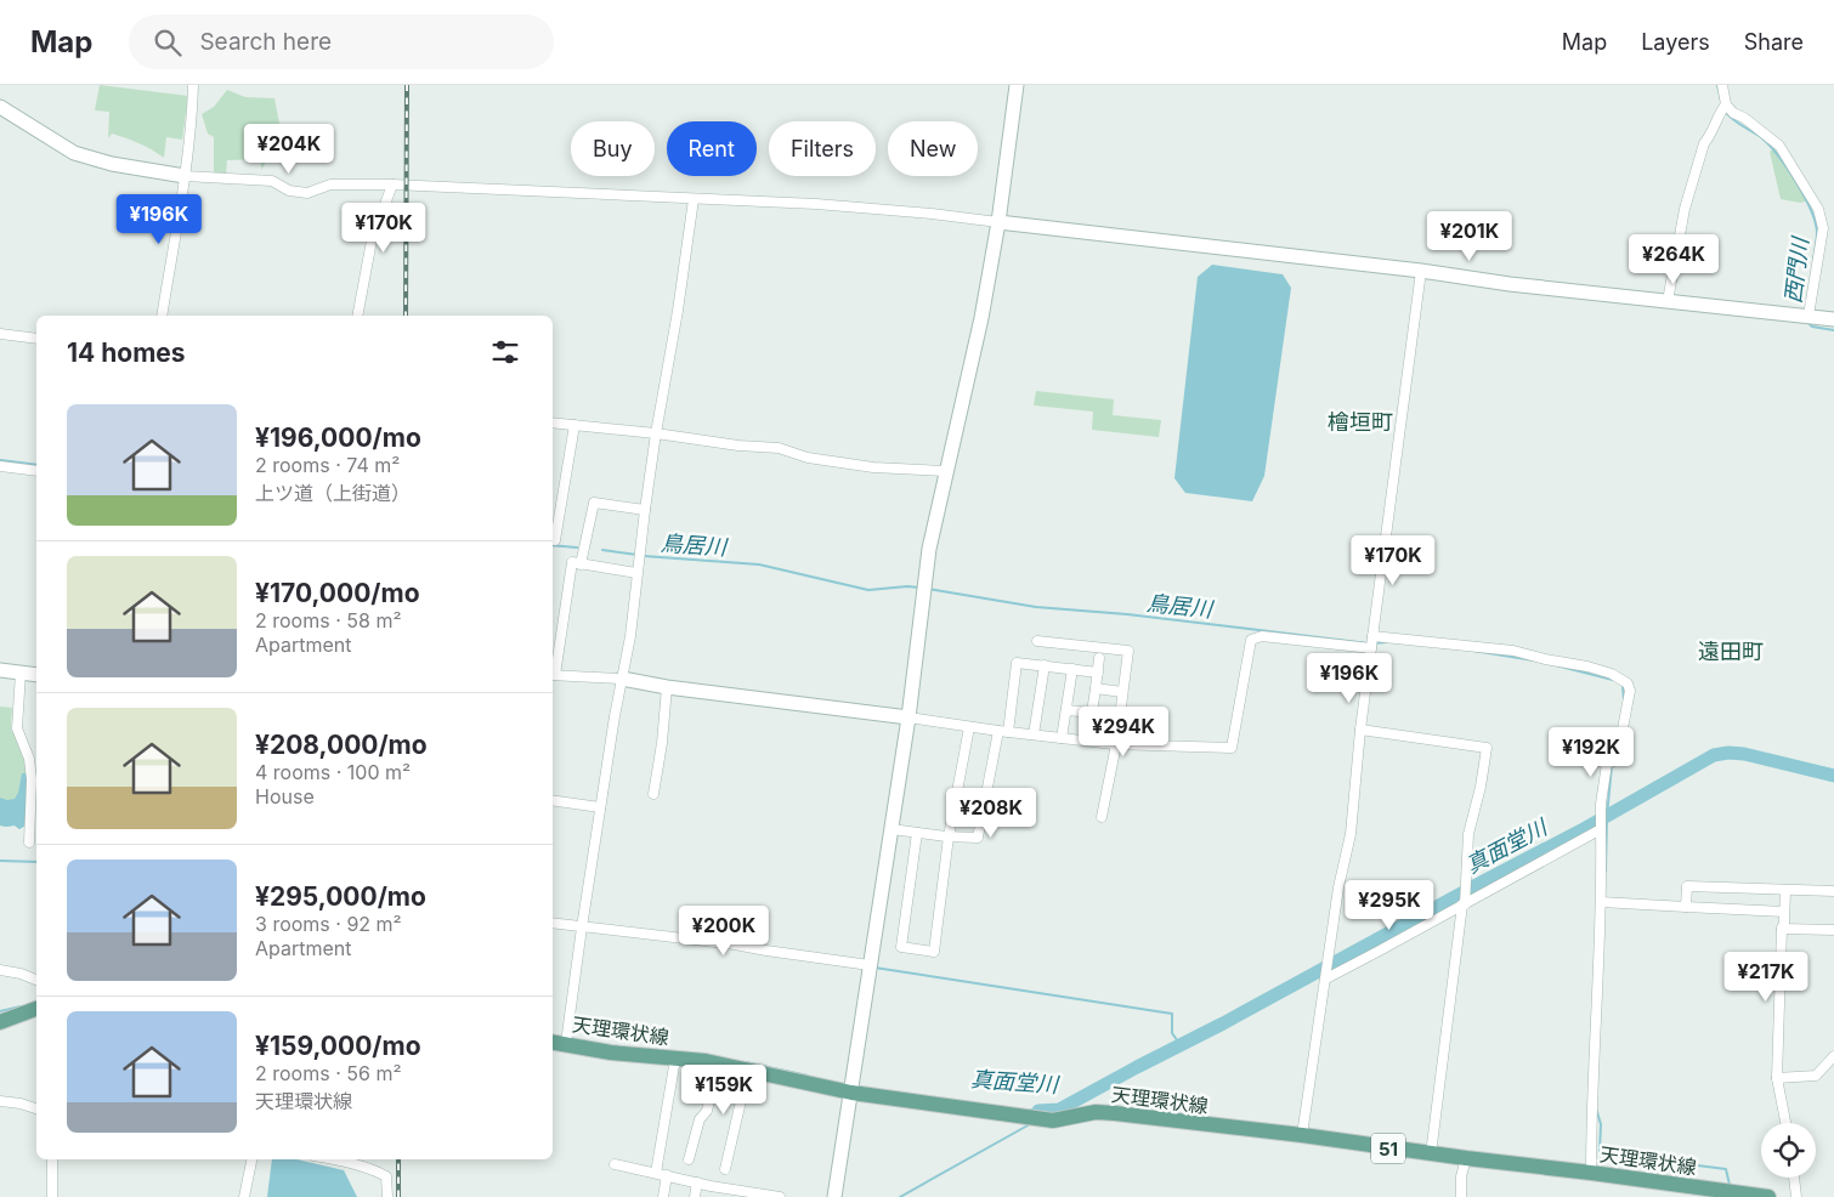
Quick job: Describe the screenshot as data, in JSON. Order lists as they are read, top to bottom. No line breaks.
{"streets":{"main road":["天理環状線","51"]},"districts":["檜垣町","遠田町"],"water":["西門川","鳥居川","真面堂川"],"page":{"header":"Map","search":"Search here","nav":["Map","Layers","Share"],"chip":["Buy","Rent","Filters","New"],"price":["¥204K","¥196K","¥170K","¥201K","¥264K","¥170K","¥196K","¥294K","¥192K","¥208K","¥295K","¥200K","¥217K","¥159K"],"heading":"14 homes","list":[{"name":"¥196,000/mo","note":"2 rooms · 74 m² · 上ツ道（上街道）"},{"name":"¥170,000/mo","note":"2 rooms · 58 m² · Apartment"},{"name":"¥208,000/mo","note":"4 rooms · 100 m² · House"},{"name":"¥295,000/mo","note":"3 rooms · 92 m² · Apartment"},{"name":"¥159,000/mo","note":"2 rooms · 56 m² · 天理環状線"}]}}
